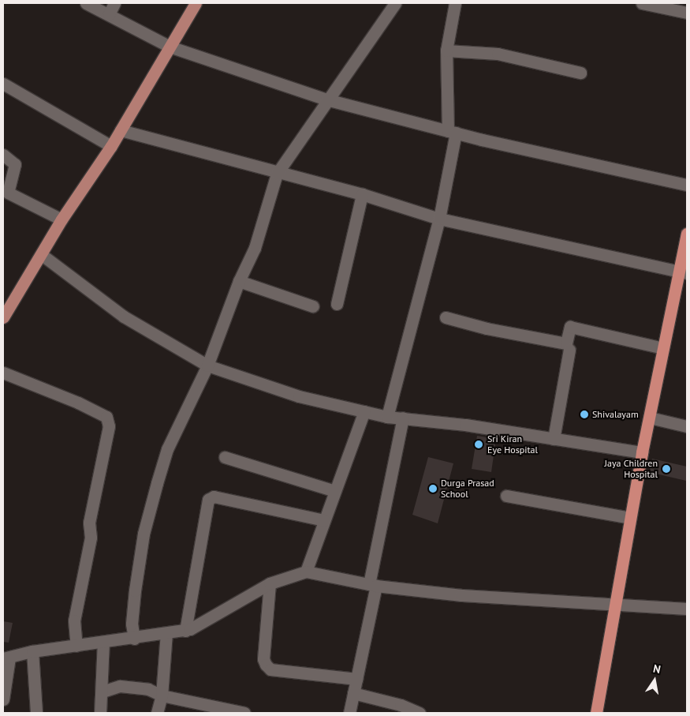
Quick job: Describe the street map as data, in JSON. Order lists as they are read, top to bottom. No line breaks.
{"places":["Shivalayam","Sri Kiran Eye Hospital","Jaya Children Hospital","Durga Prasad School"],"north":"top"}
